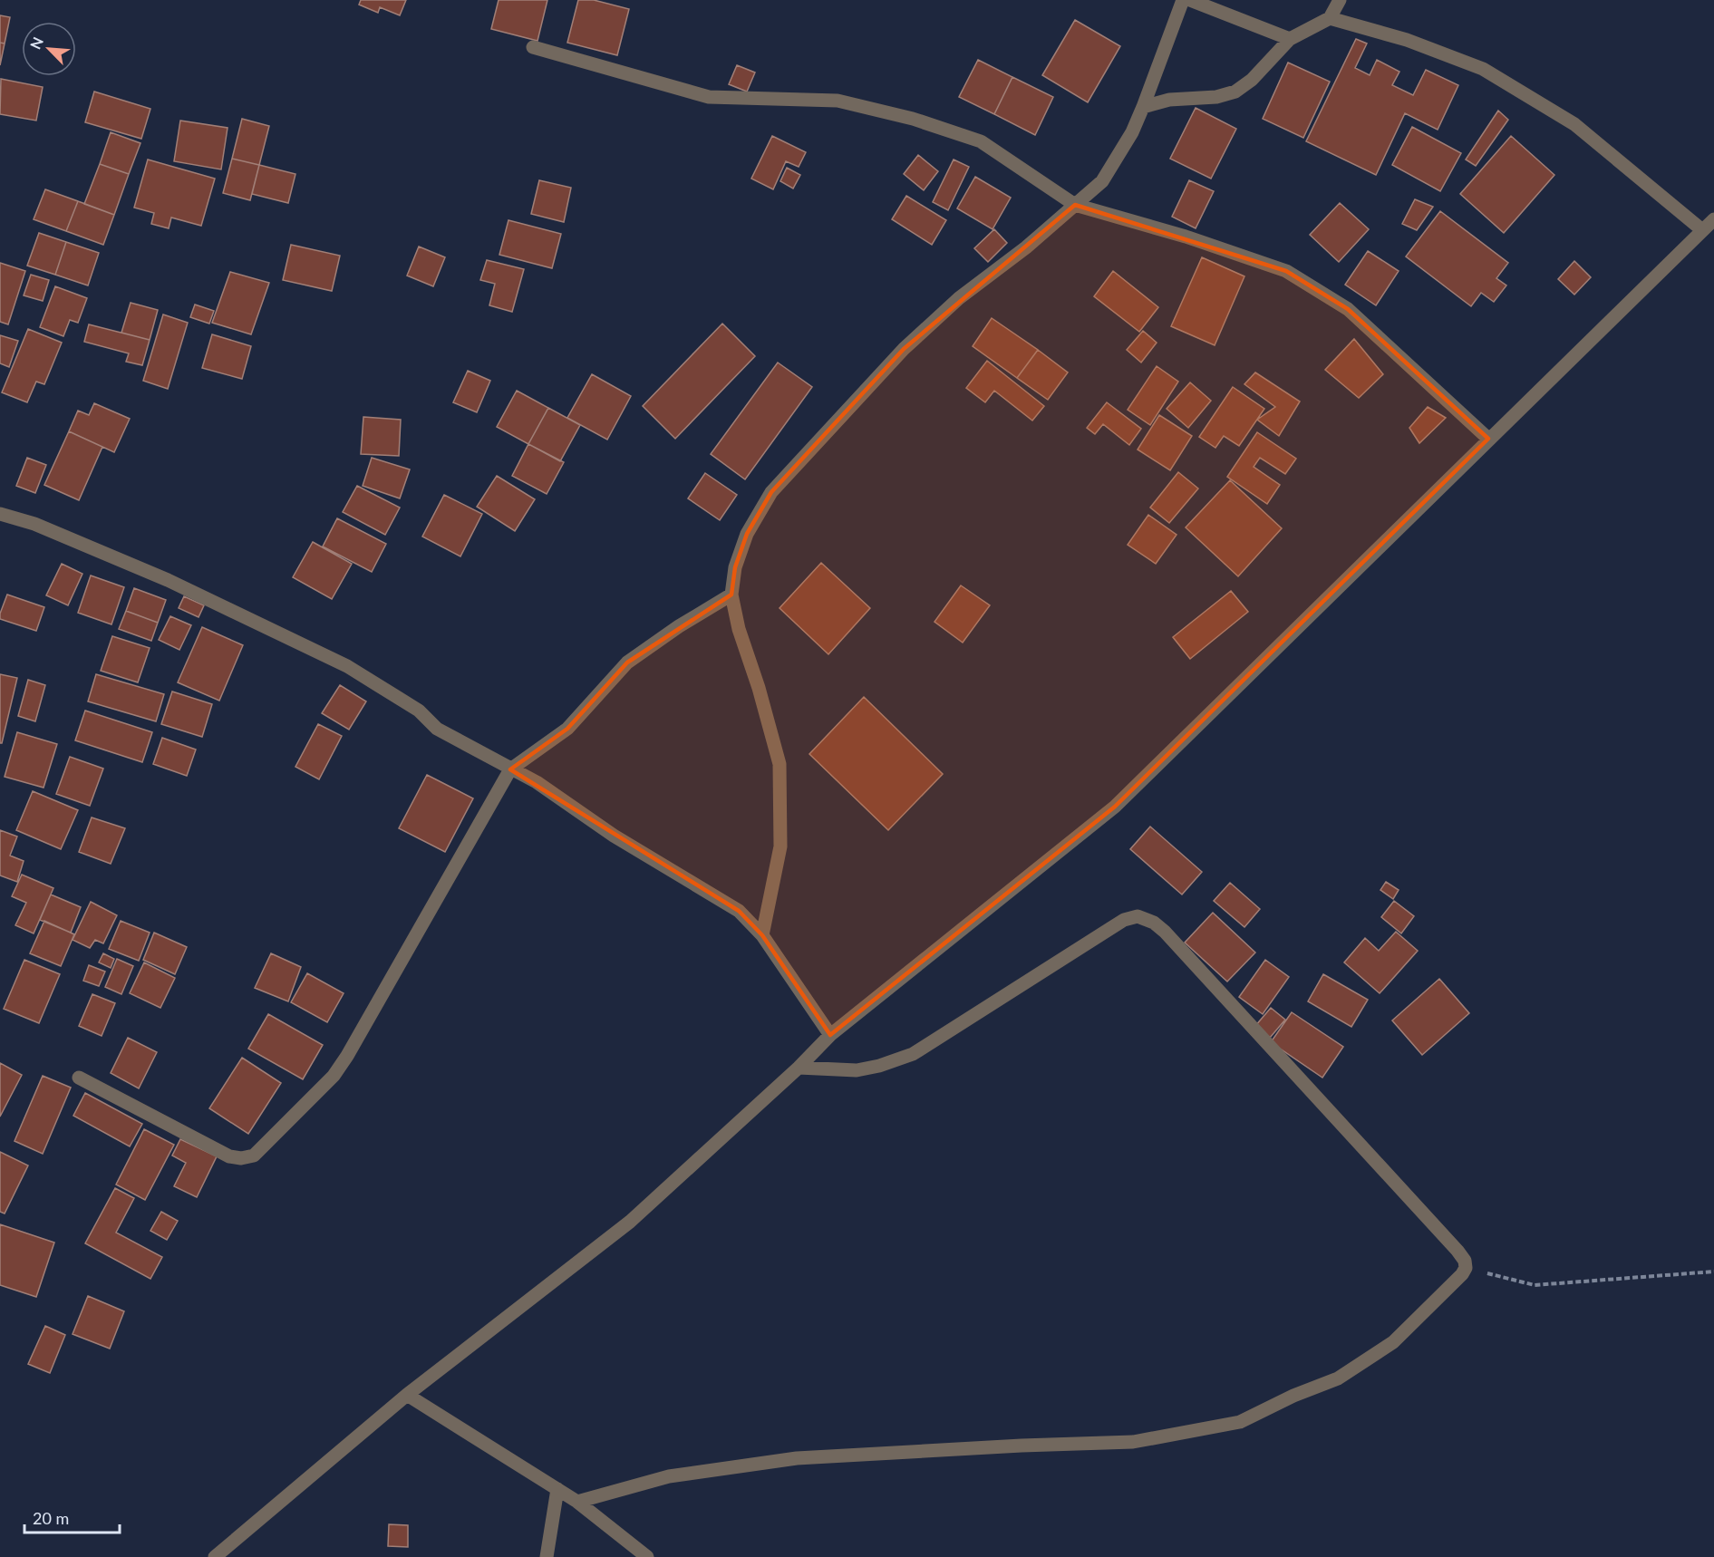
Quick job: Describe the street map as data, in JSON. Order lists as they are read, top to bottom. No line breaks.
{"scale_bar":"20 m","north":"top left"}
